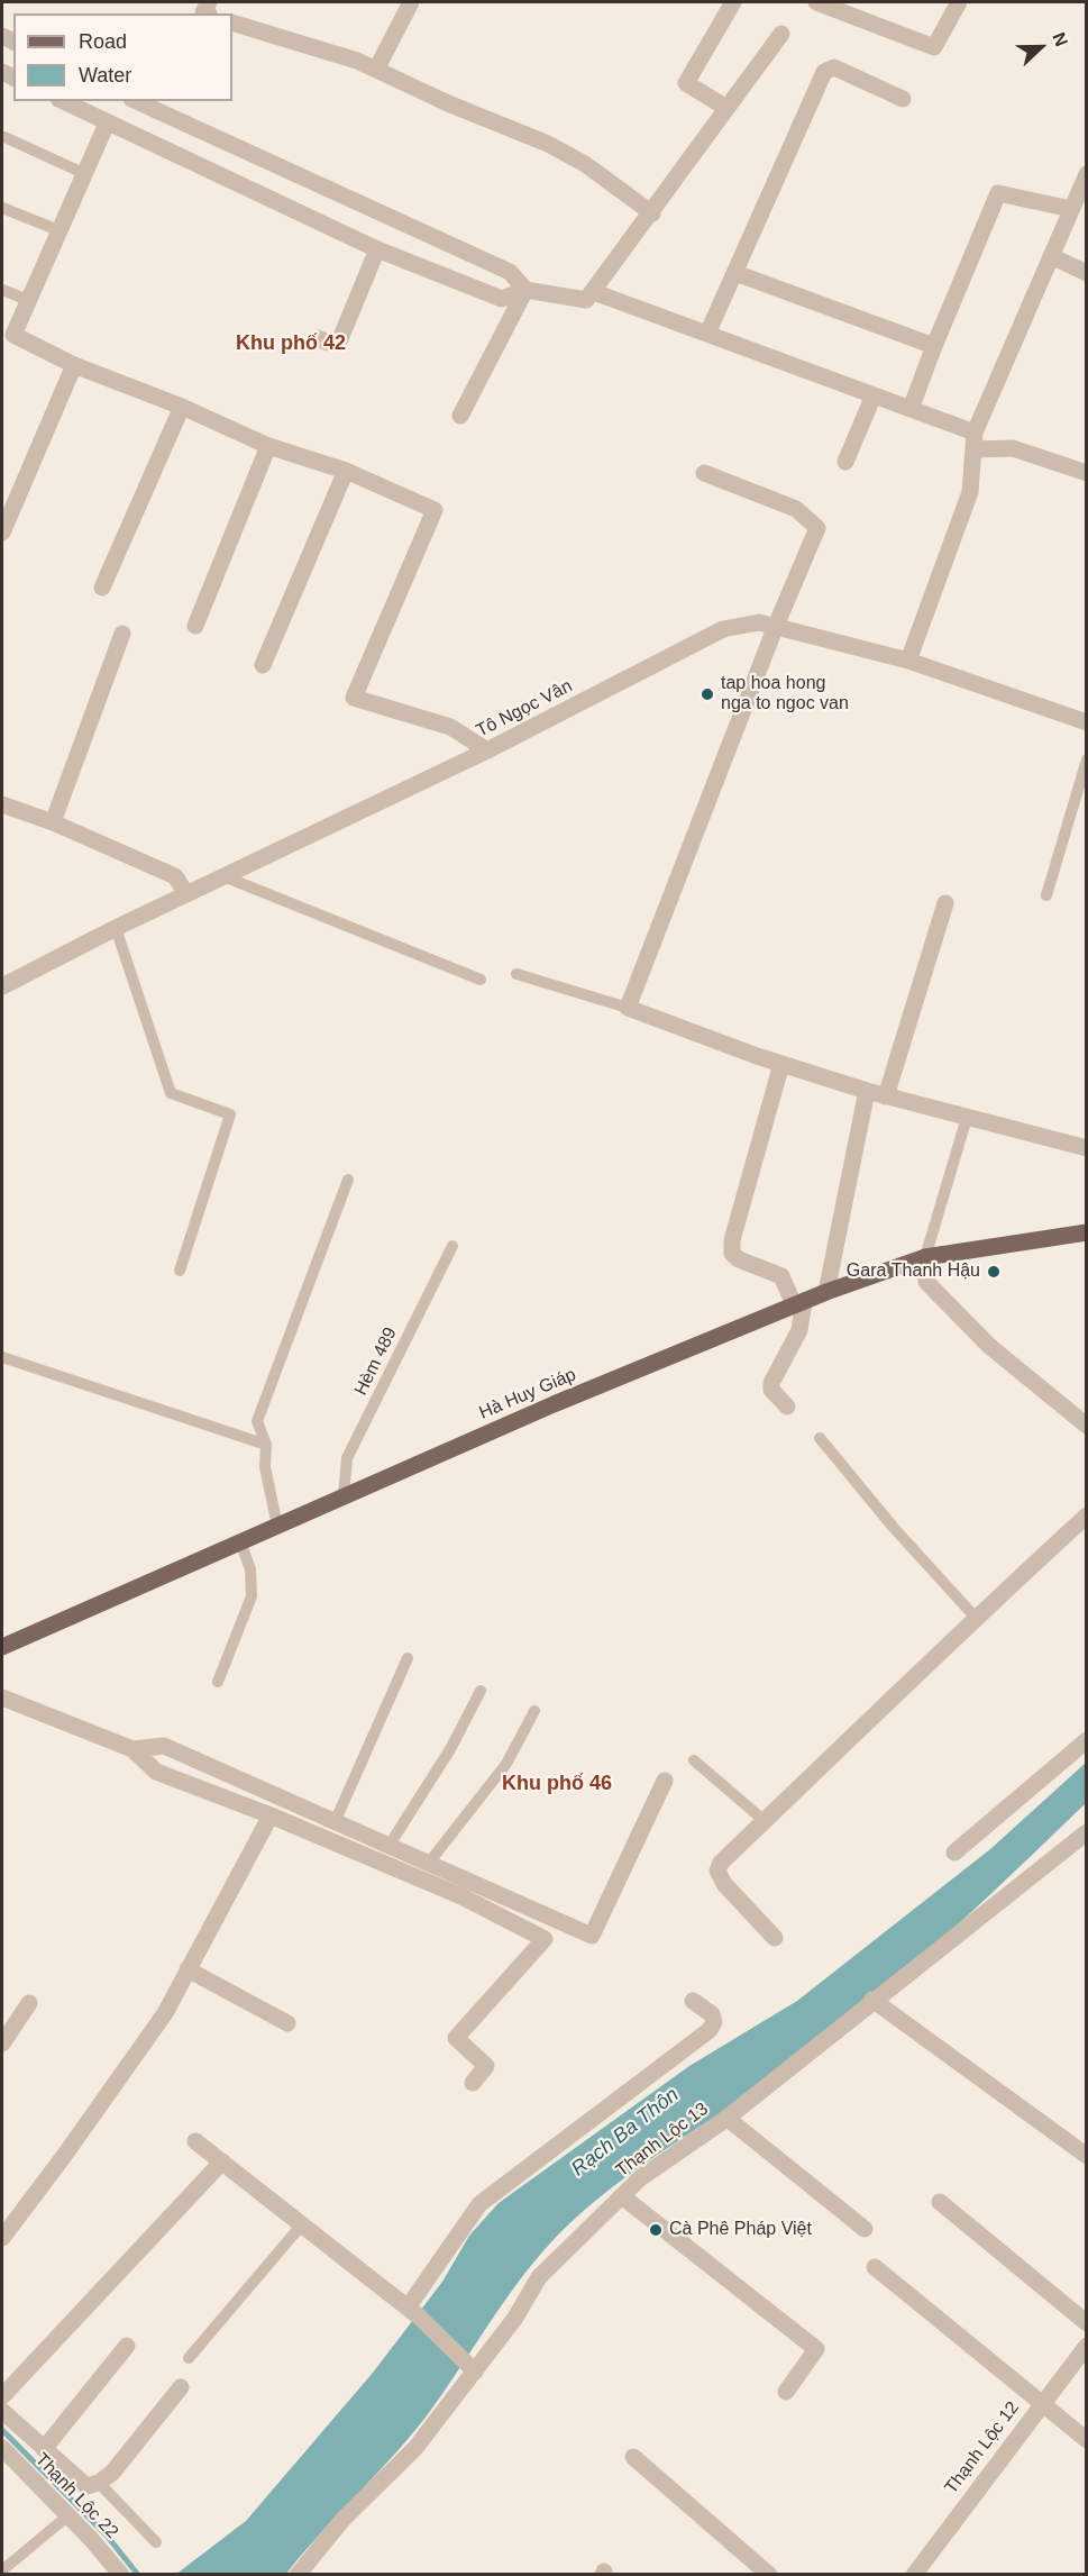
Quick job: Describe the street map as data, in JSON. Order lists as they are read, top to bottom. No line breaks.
{"streets":{"main road":["Hà Huy Giáp"],"street":["Tô Ngọc Vân","Thạnh Lộc 13","Thạnh Lộc 12","Thạnh Lộc 22"],"lane":["Hèm 489"]},"crossings":[["Hèm 489","Hà Huy Giáp"]],"districts":["Khu phố 42","Khu phố 46"],"water":["Rạch Ba Thôn"],"places":["tap hoa hong nga to ngoc van","Gara Thanh Hậu","Cà Phê Pháp Việt"],"legend":["Road","Water"],"north":"right"}
